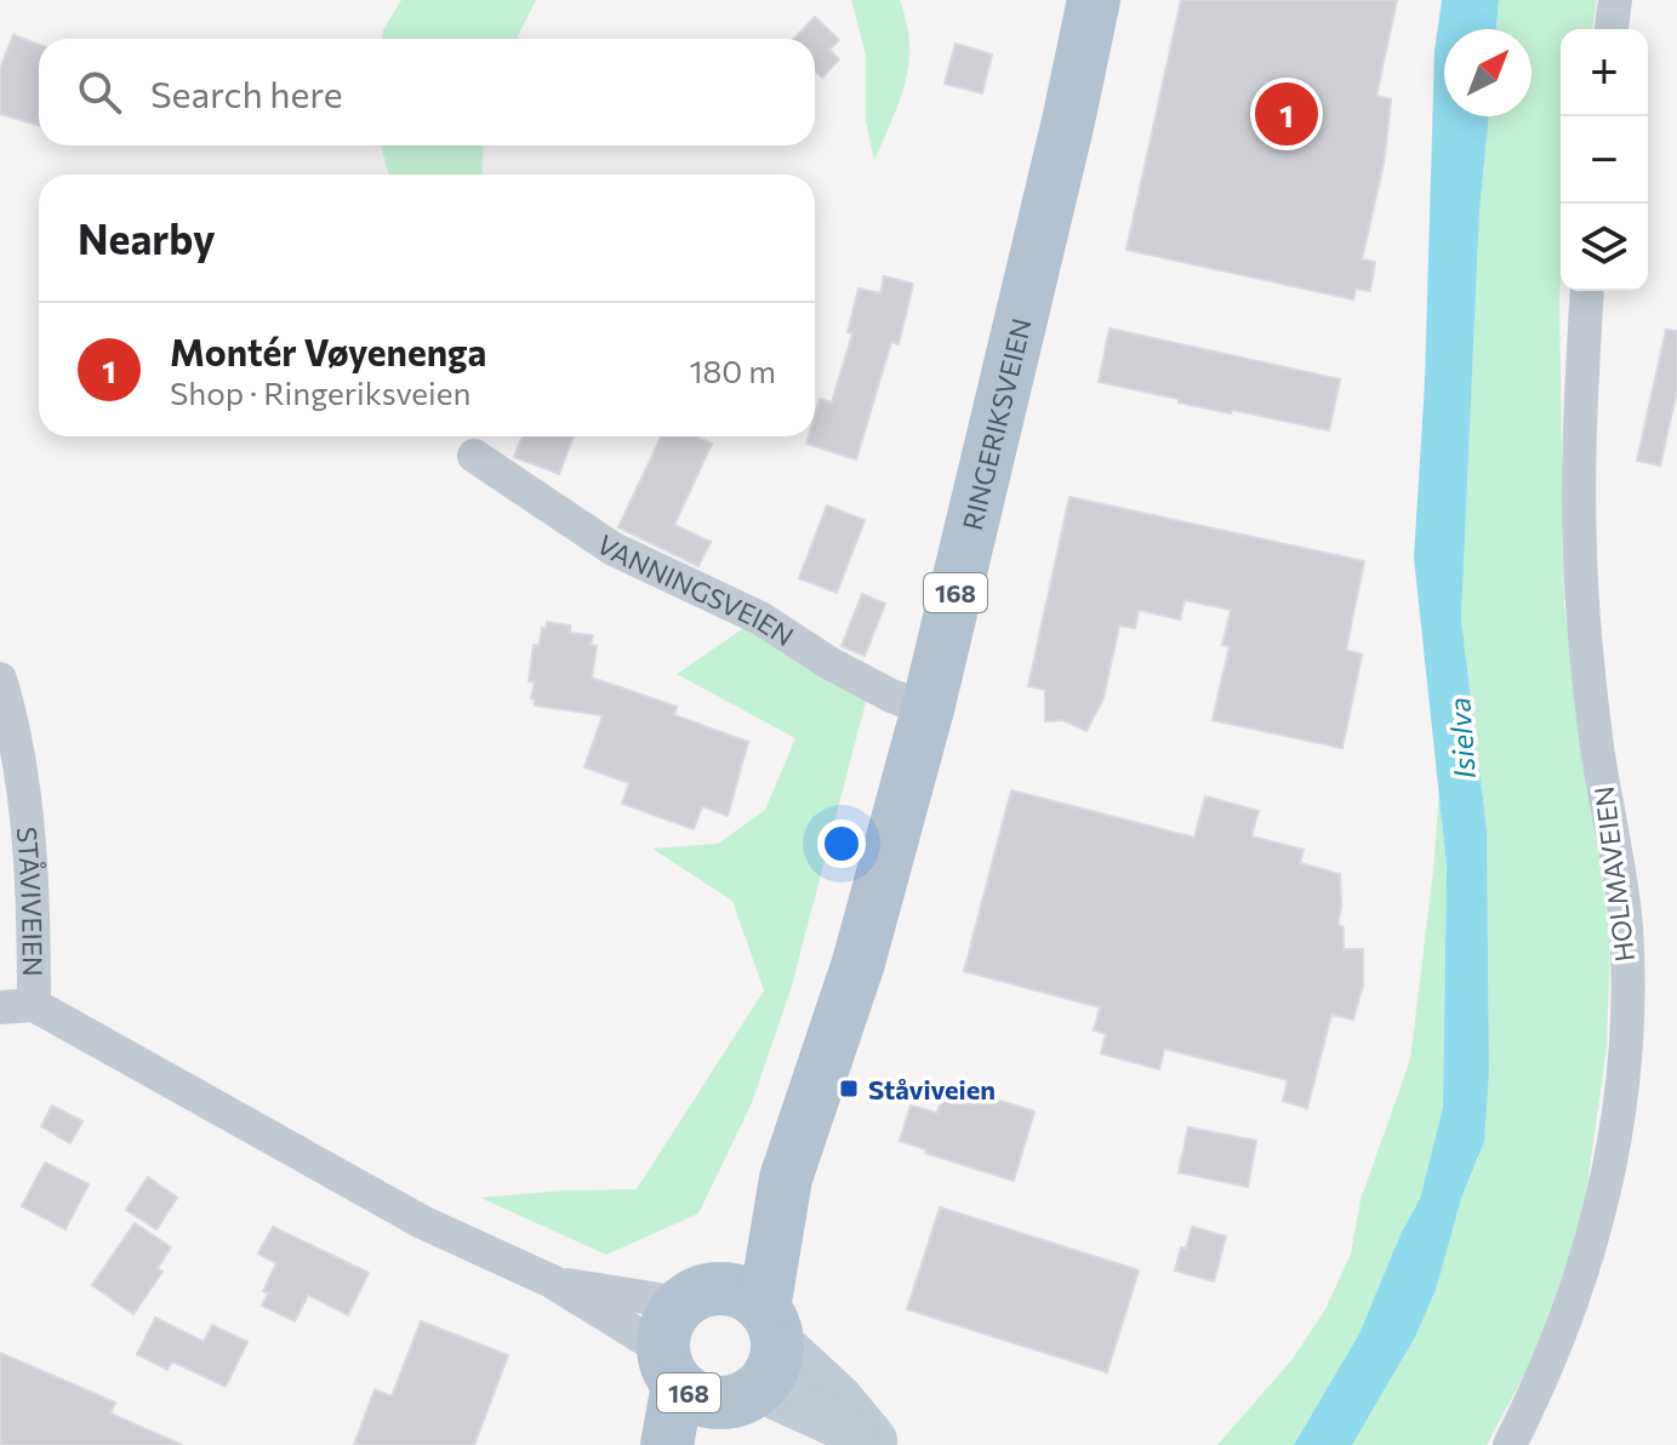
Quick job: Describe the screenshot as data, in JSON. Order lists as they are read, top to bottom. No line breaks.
{"streets":{"main road":["RINGERIKSVEIEN","168"],"street":["VANNINGSVEIEN","HOLMAVEIEN","STÅVIVEIEN"]},"crossings":[["RINGERIKSVEIEN","VANNINGSVEIEN"],["RINGERIKSVEIEN","STÅVIVEIEN"]],"water":["Isielva"],"places":{"transit":["Ståviveien"]},"north":"top right","page":{"map_buttons":["+","−"],"search":"Search here","pins":"1","heading":"Nearby","list":[{"mark":"1","name":"Montér Vøyenenga","note":"Shop · Ringeriksveien","value":"180 m"}]}}
